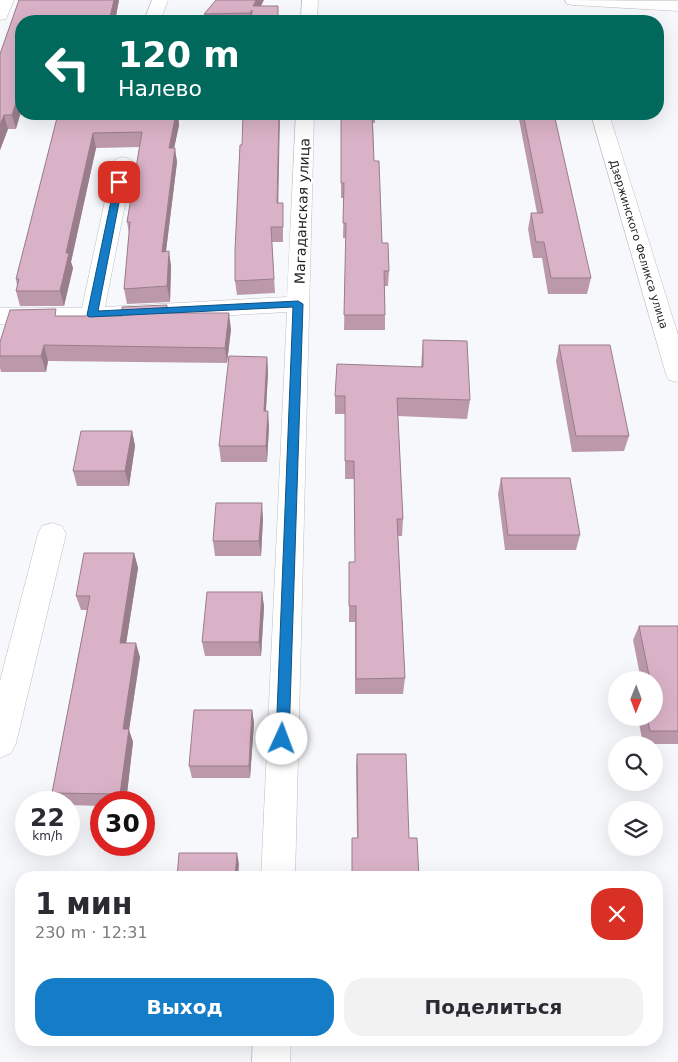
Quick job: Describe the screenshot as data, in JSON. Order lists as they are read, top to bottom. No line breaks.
{"streets":{"street":["Магаданская улица","Дзержинского Феликса улица"]},"north":"bottom","page":{"turn":["120 m","Налево"],"speed":"22 km/h","limit":"30","heading":["1 мин","230 m · 12:31"],"buttons":["Выход","Поделиться"]}}
